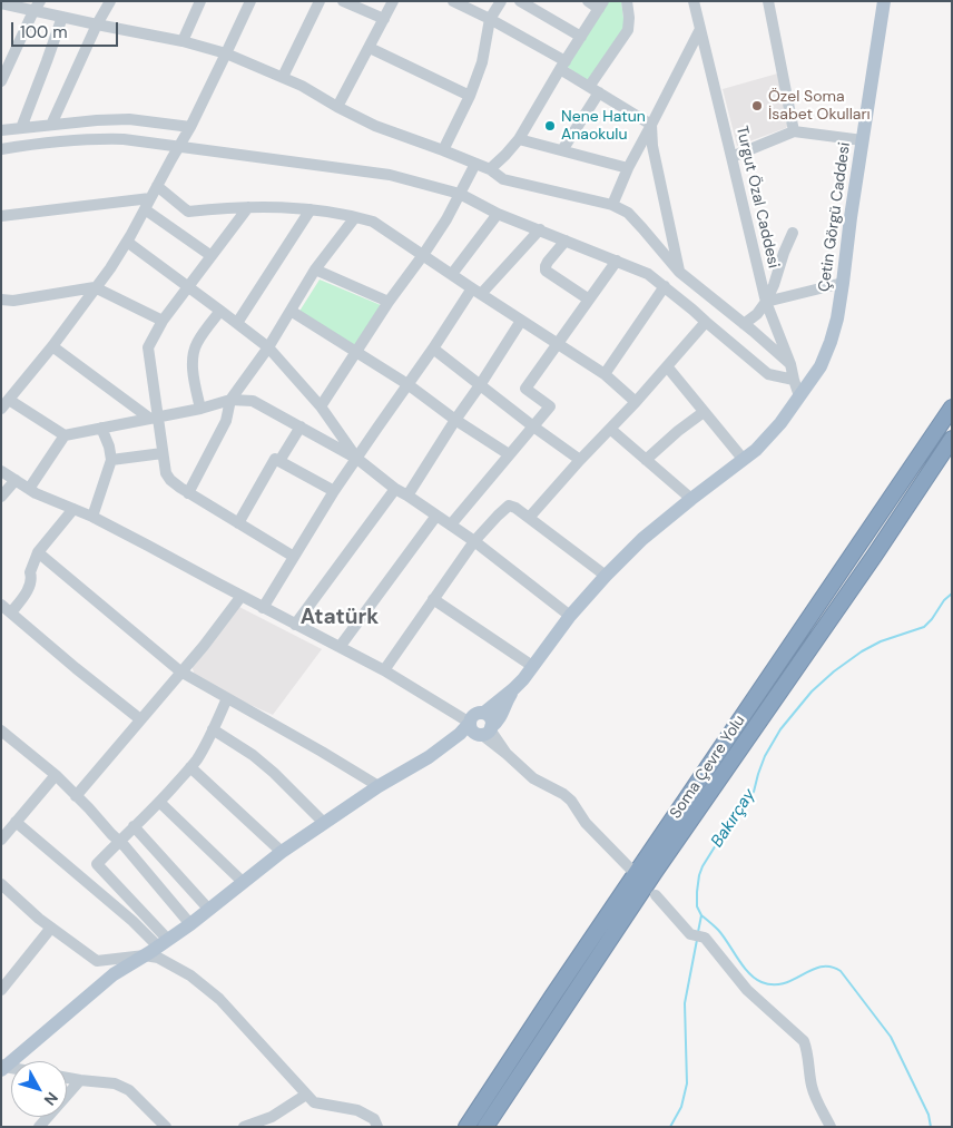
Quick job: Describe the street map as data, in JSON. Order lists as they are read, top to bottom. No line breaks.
{"streets":{"highway":["Soma Çevre Yolu"],"main road":["Çetin Görgü Caddesi"],"street":["Turgut Özal Caddesi"]},"crossings":[["Turgut Özal Caddesi","Çetin Görgü Caddesi"]],"districts":["Atatürk"],"water":["Bakırçay"],"places":["Özel Soma İsabet Okulları","Nene Hatun Anaokulu"],"scale_bar":"100 m","north":"bottom right"}
